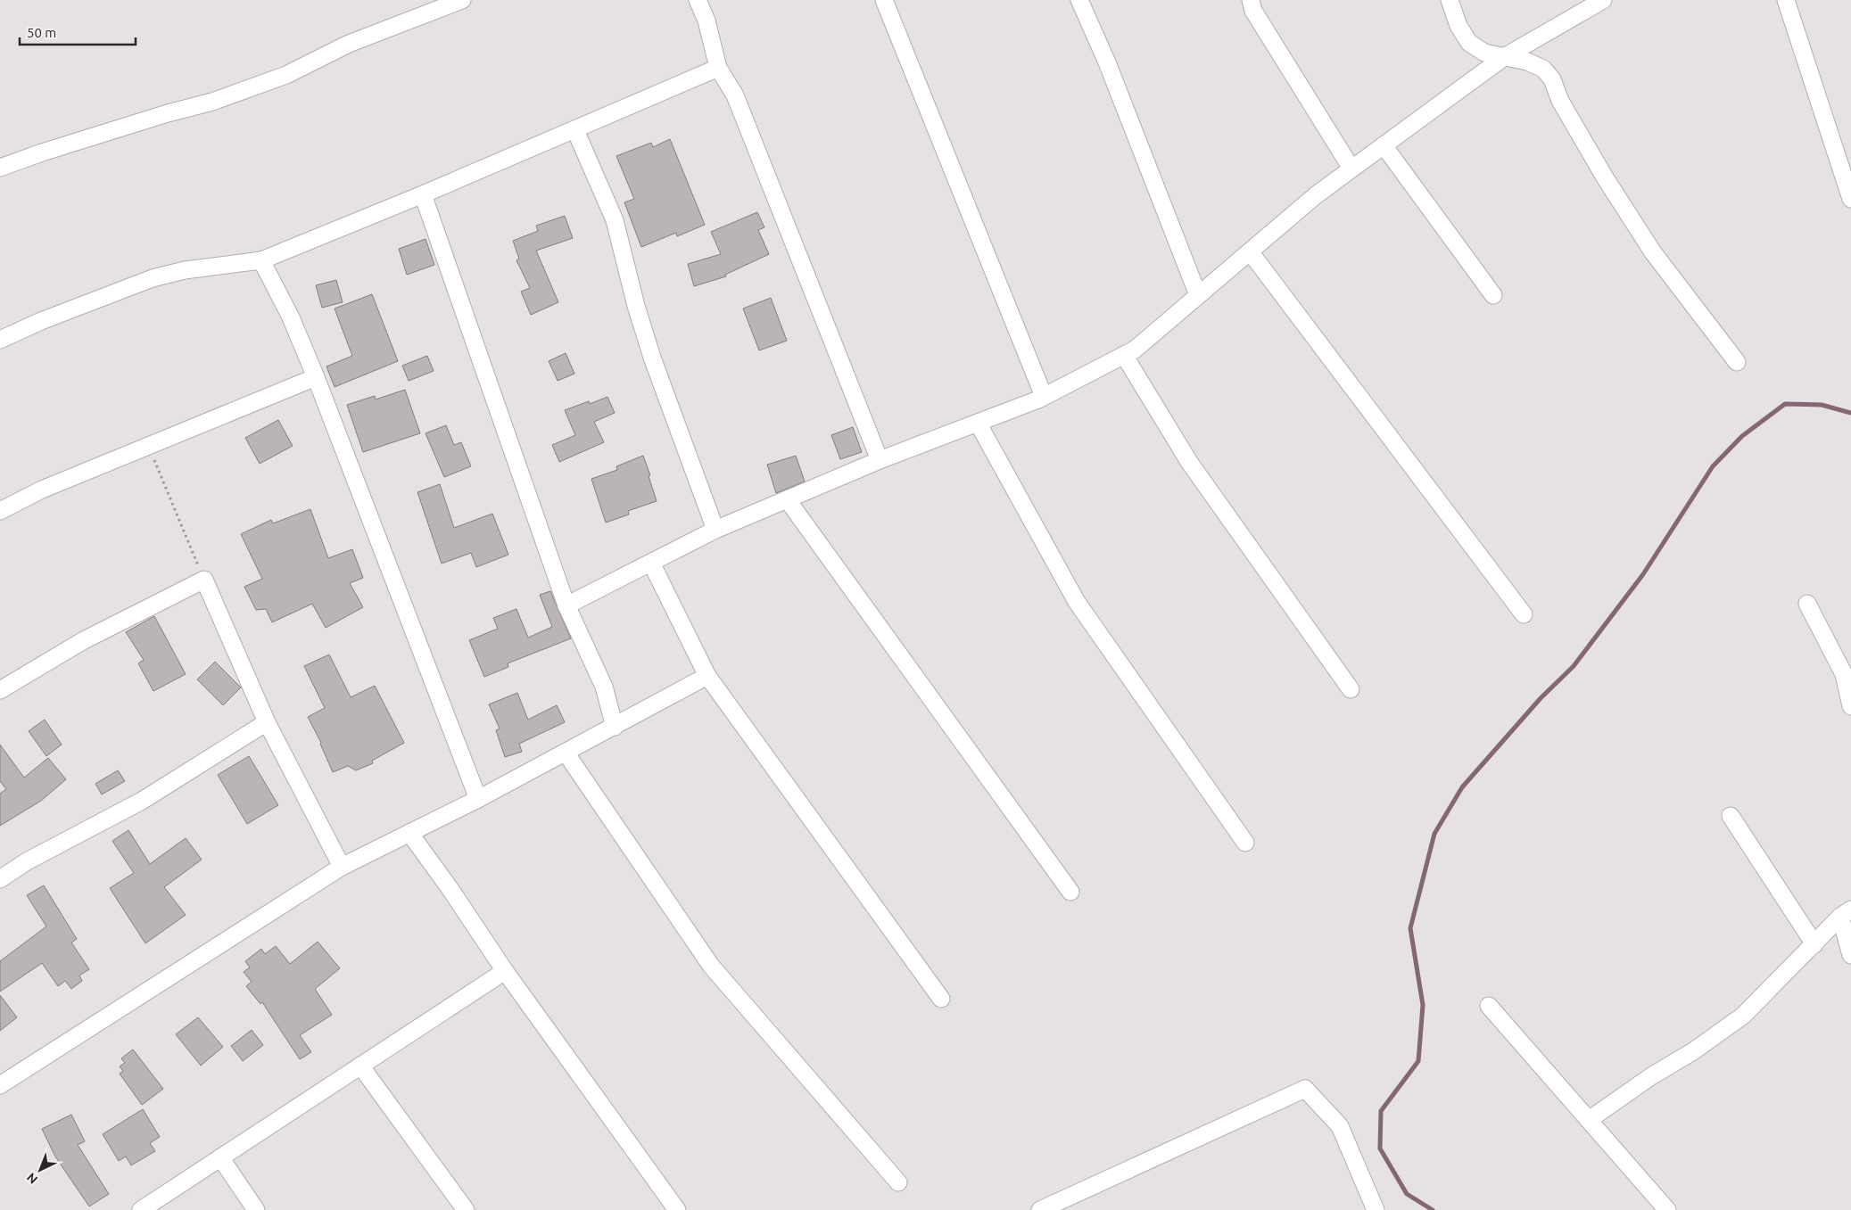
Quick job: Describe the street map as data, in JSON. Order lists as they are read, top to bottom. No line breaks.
{"scale_bar":"50 m","north":"bottom left"}
